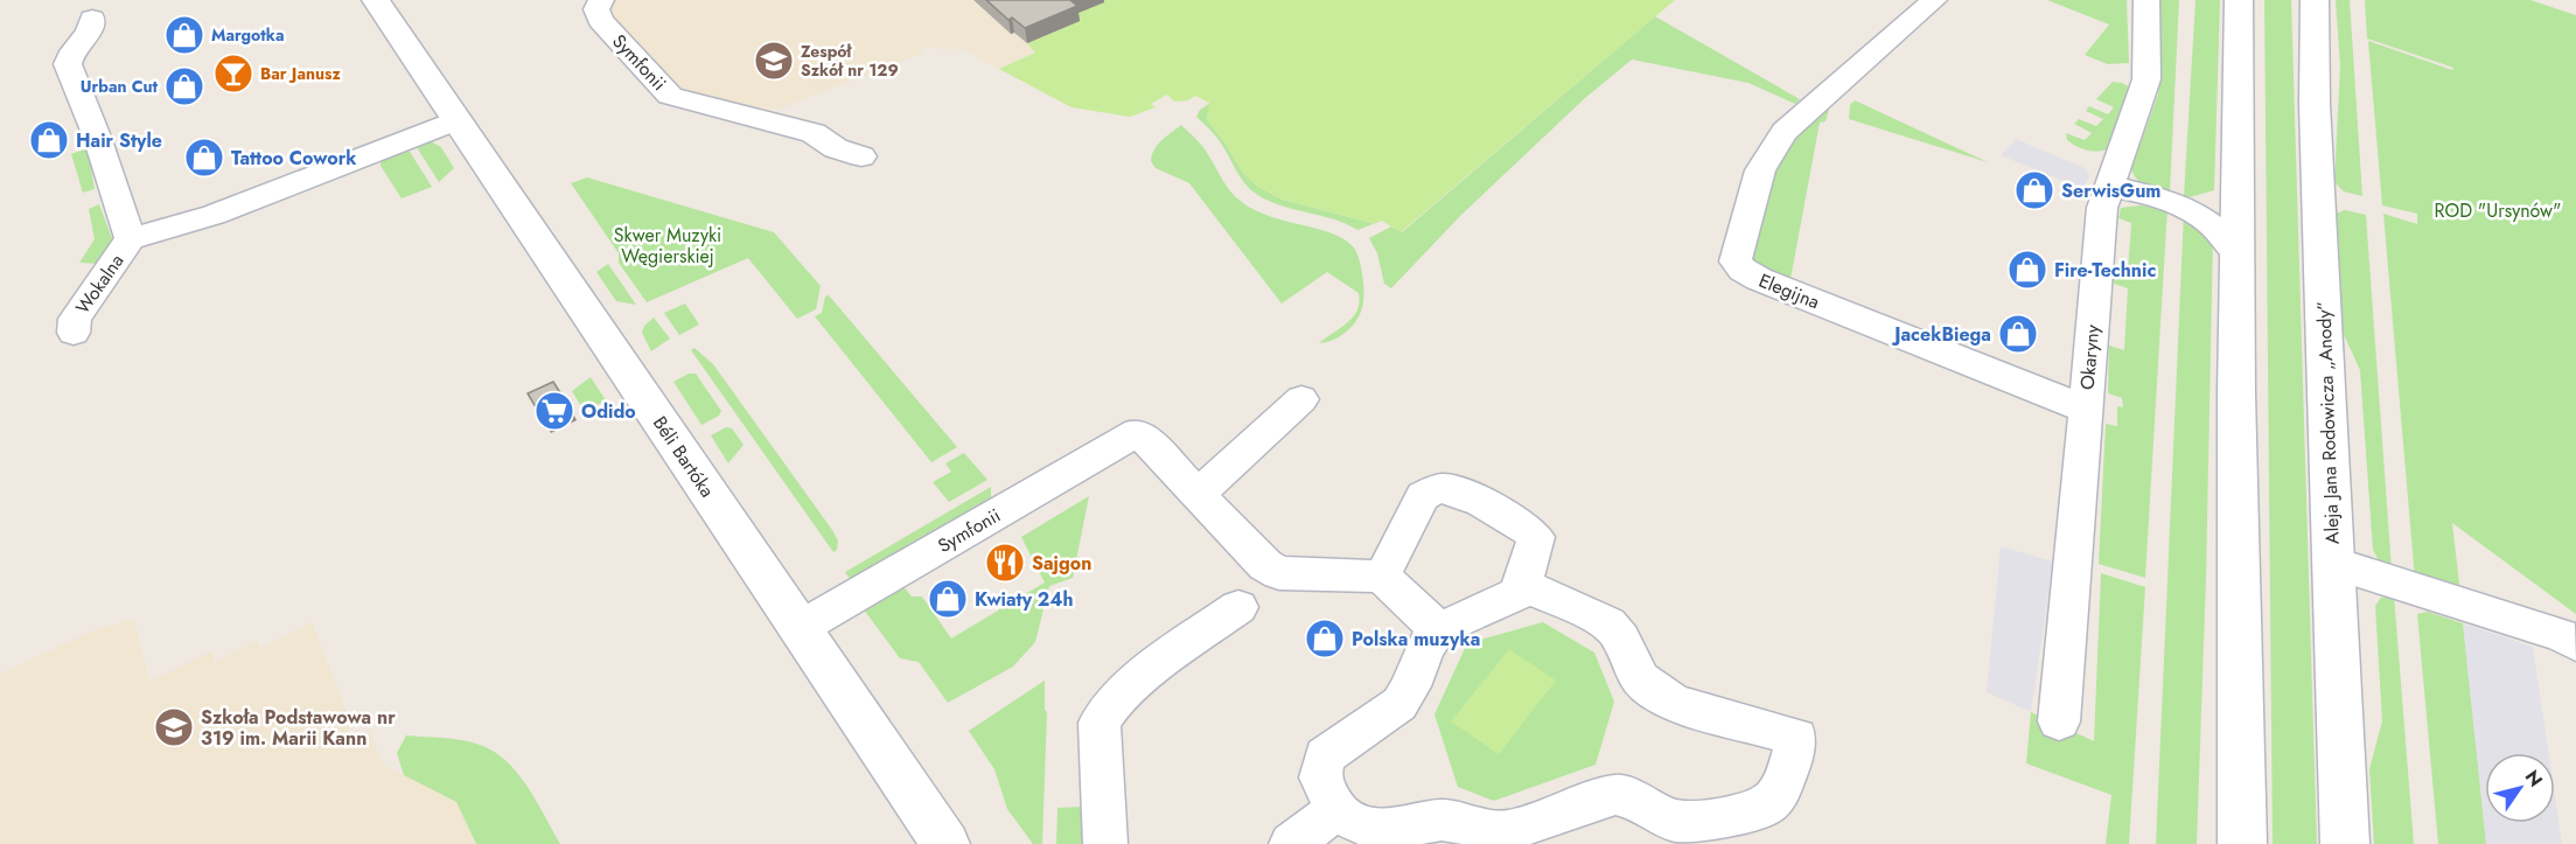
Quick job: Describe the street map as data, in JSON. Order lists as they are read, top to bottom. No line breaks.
{"streets":{"main road":["Aleja Jana Rodowicza „Anody”","Béli Bartóka"],"street":["Symfonii","Wokalna","Elegijna","Okaryny"]},"crossings":[["Symfonii","Béli Bartóka"],["Elegijna","Okaryny"]],"parks":["ROD \"Ursynów\"","Skwer Muzyki Węgierskiej"],"places":{"shop":["Margotka","Urban Cut","Hair Style","Tattoo Cowork","SerwisGum","Fire-Technic","JacekBiega","Kwiaty 24h","Polska muzyka"],"school or university":["Zespół Szkół nr 129","Szkoła Podstawowa nr 319 im. Marii Kann"],"bar":["Bar Janusz"],"supermarket":["Odido"],"restaurant":["Sajgon"]},"north":"top right"}
